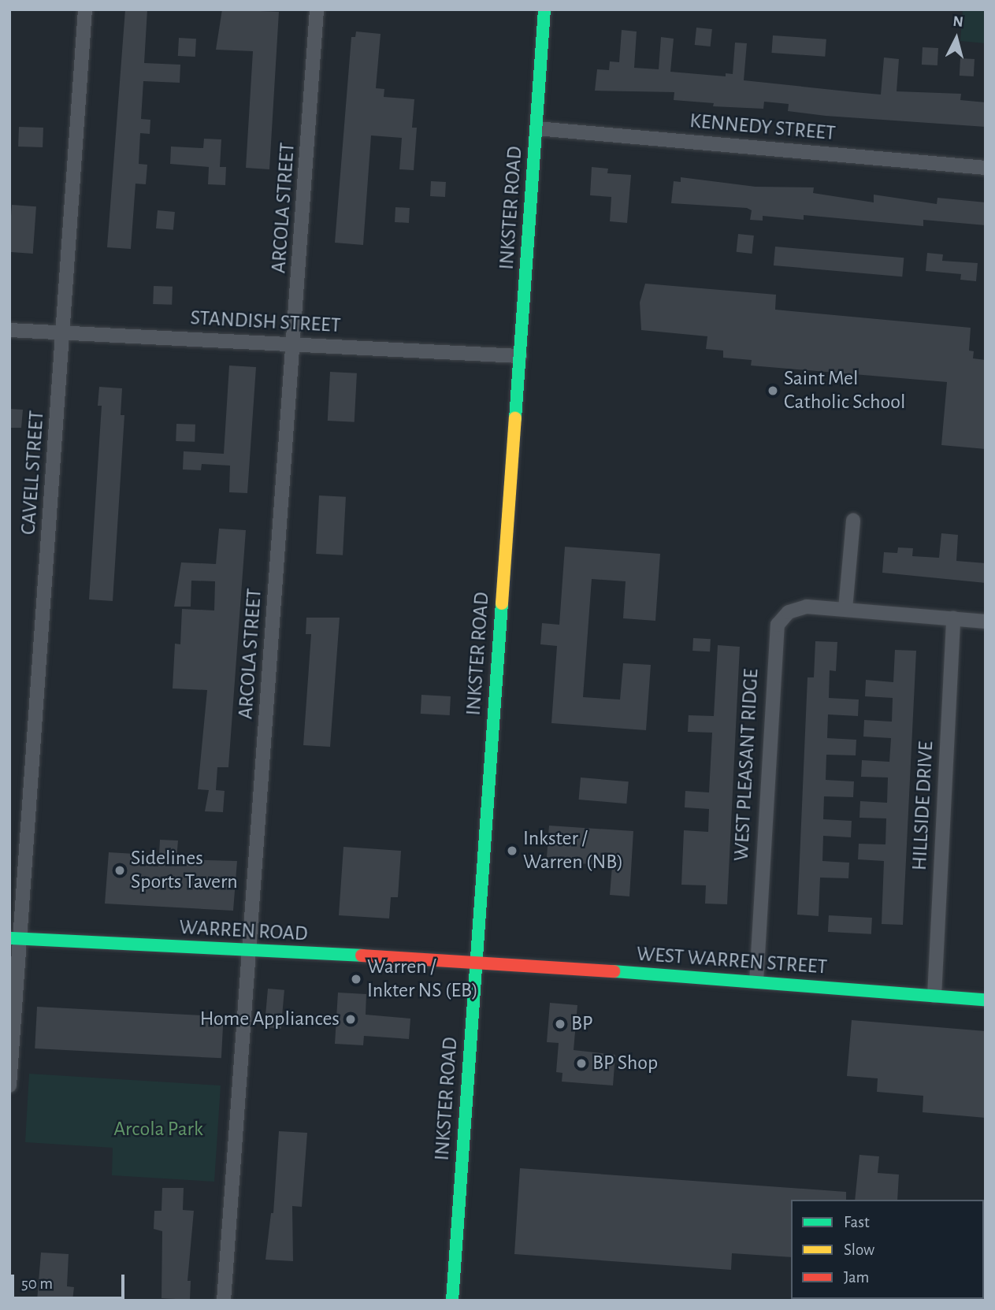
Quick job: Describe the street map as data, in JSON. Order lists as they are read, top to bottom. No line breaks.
{"streets":{"main road":["INKSTER ROAD","WARREN ROAD","WEST WARREN STREET"],"street":["KENNEDY STREET","ARCOLA STREET","STANDISH STREET","CAVELL STREET","WEST PLEASANT RIDGE","HILLSIDE DRIVE"]},"crossings":[["KENNEDY STREET","INKSTER ROAD"],["ARCOLA STREET","STANDISH STREET"],["ARCOLA STREET","WARREN ROAD"],["INKSTER ROAD","STANDISH STREET"],["INKSTER ROAD","WARREN ROAD"],["INKSTER ROAD","WEST WARREN STREET"],["STANDISH STREET","CAVELL STREET"],["CAVELL STREET","WARREN ROAD"],["WEST PLEASANT RIDGE","HILLSIDE DRIVE"],["WEST PLEASANT RIDGE","WEST WARREN STREET"],["HILLSIDE DRIVE","WEST WARREN STREET"],["WARREN ROAD","WEST WARREN STREET"]],"parks":["Arcola Park"],"places":["Saint Mel Catholic School","Inkster / Warren (NB)","Sidelines Sports Tavern","Warren / Inkter NS (EB)","Home Appliances","BP","BP Shop"],"legend":["Fast","Slow","Jam"],"scale_bar":"50 m","north":"top"}
